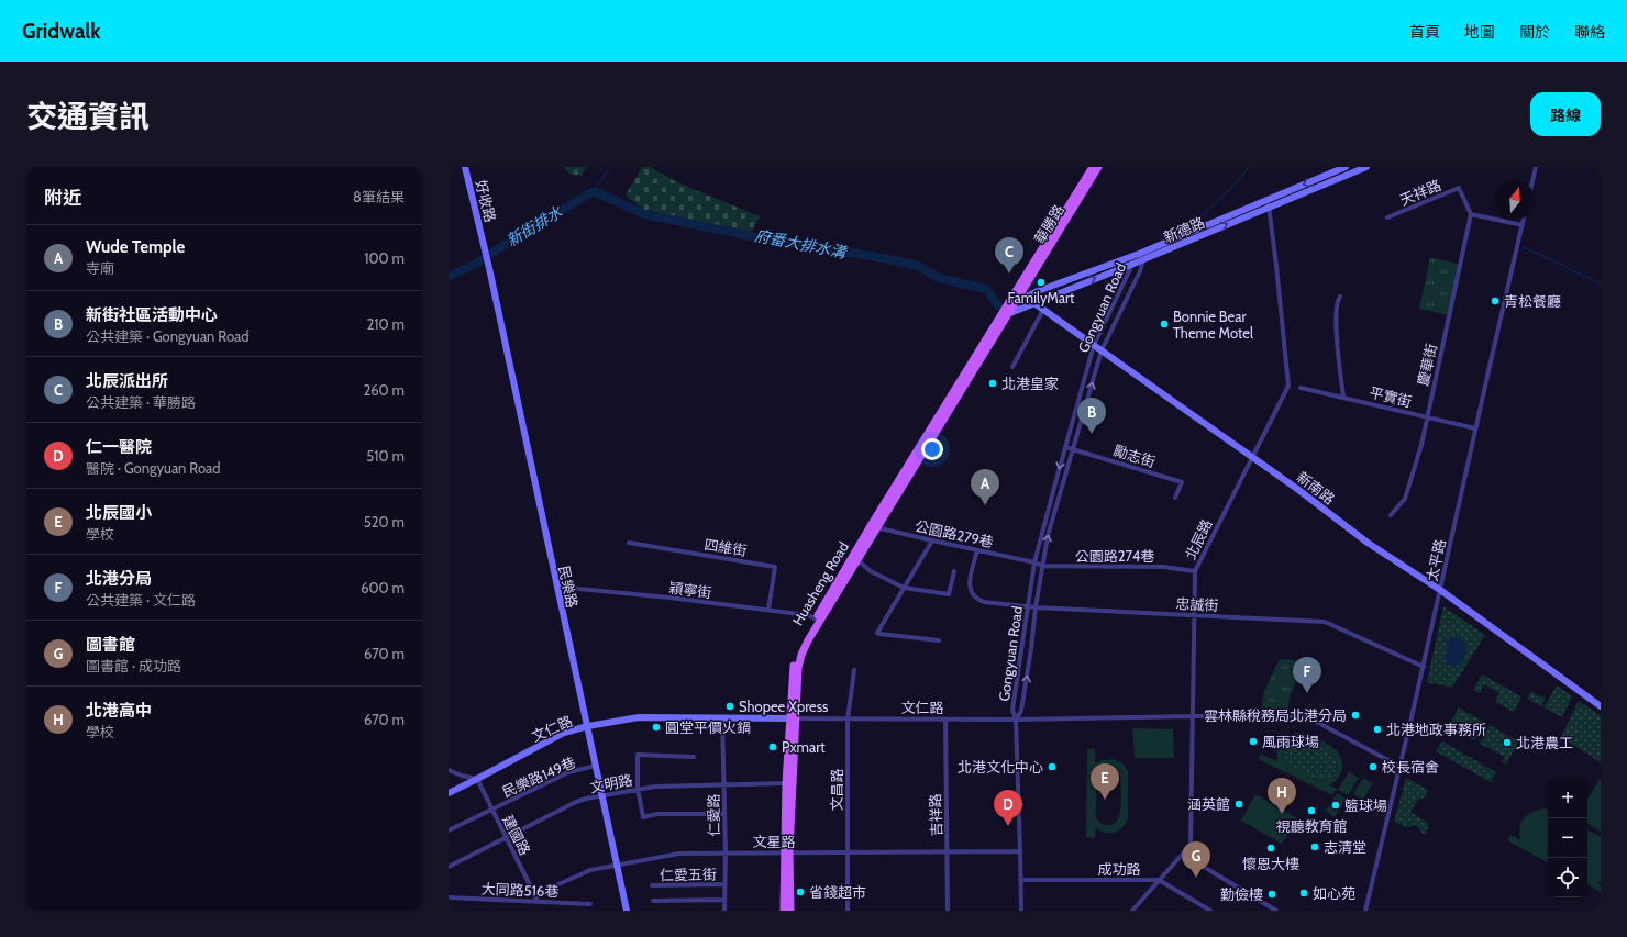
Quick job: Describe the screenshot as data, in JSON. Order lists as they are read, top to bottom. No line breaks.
{"streets":{"main road":["好收路","華勝路","新德路","新南路","Huasheng Road","民樂路","文仁路"],"street":["天祥路","Gongyuan Road","慶華街","平實街","勵志街","公園路279巷","北辰路","四維街","公園路274巷","太平路","穎寧街","忠誠街","民樂路149巷","文明路","文昌路","仁愛路","吉祥路","建國路","文星路","成功路","仁愛五街","大同路516巷"]},"crossings":[["天祥路","慶華街"],["好收路","民樂路"],["華勝路","新德路"],["華勝路","新南路"],["華勝路","Huasheng Road"],["新德路","Gongyuan Road"],["新德路","新南路"],["新德路","北辰路"],["新德路","Huasheng Road"],["Gongyuan Road","勵志街"],["Gongyuan Road","新南路"],["Gongyuan Road","公園路279巷"],["Gongyuan Road","公園路274巷"],["Gongyuan Road","忠誠街"],["Gongyuan Road","文仁路"],["Gongyuan Road","文星路"],["Gongyuan Road","成功路"],["慶華街","平實街"],["平實街","太平路"],["新南路","北辰路"],["新南路","太平路"],["新南路","Huasheng Road"],["公園路279巷","公園路274巷"],["公園路279巷","Huasheng Road"],["公園路279巷","忠誠街"],["北辰路","公園路274巷"],["北辰路","忠誠街"],["北辰路","文仁路"],["四維街","穎寧街"],["太平路","忠誠街"],["太平路","文仁路"],["Huasheng Road","穎寧街"],["Huasheng Road","文仁路"],["Huasheng Road","文明路"],["Huasheng Road","文星路"],["民樂路","穎寧街"],["民樂路","文仁路"],["民樂路","民樂路149巷"],["民樂路","文明路"],["民樂路","文星路"],["文仁路","文昌路"],["文仁路","仁愛路"],["文仁路","吉祥路"],["文仁路","建國路"],["民樂路149巷","建國路"],["文明路","仁愛路"],["文明路","建國路"],["文昌路","文星路"],["仁愛路","文星路"],["仁愛路","仁愛五街"],["吉祥路","文星路"],["建國路","文星路"],["建國路","大同路516巷"]],"water":["新街排水","府番大排水溝"],"places":["FamilyMart","青松餐廳","Bonnie Bear Theme Motel","北港皇家","Shopee Xpress","雲林縣稅務局北港分局","圓堂平價火鍋","北港地政事務所","風雨球場","北港農工","Pxmart","北港文化中心","校長宿舍","涵英館","籃球場","視聽教育館","志清堂","懷恩大樓","省錢超市","如心苑","勤儉樓"],"north":"top","page":{"header":"Gridwalk","nav":["首頁","地圖","關於","聯絡"],"title":"交通資訊","buttons":"路線","heading":["附近","8筆結果"],"list":[{"mark":"A","name":"Wude Temple","note":"寺廟","value":"100 m"},{"mark":"B","name":"新街社區活動中心","note":"公共建築 · Gongyuan Road","value":"210 m"},{"mark":"C","name":"北辰派出所","note":"公共建築 · 華勝路","value":"260 m"},{"mark":"D","name":"仁一醫院","note":"醫院 · Gongyuan Road","value":"510 m"},{"mark":"E","name":"北辰國小","note":"學校","value":"520 m"},{"mark":"F","name":"北港分局","note":"公共建築 · 文仁路","value":"600 m"},{"mark":"G","name":"圖書館","note":"圖書館 · 成功路","value":"670 m"},{"mark":"H","name":"北港高中","note":"學校","value":"670 m"}],"pins":["C","B","A","F","E","H","D","G"],"map_buttons":["+","−"]}}
